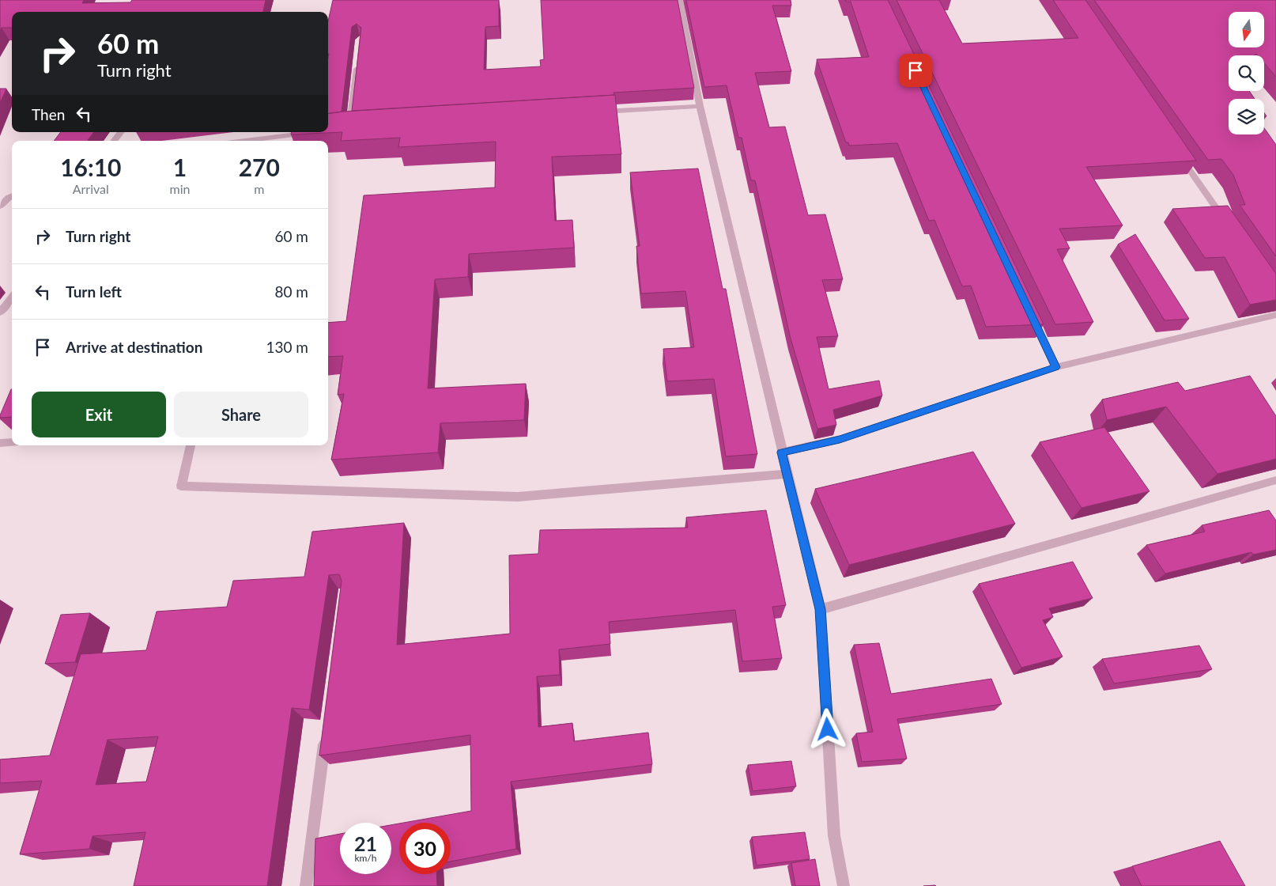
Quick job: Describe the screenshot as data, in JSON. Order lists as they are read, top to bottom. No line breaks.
{"north":"bottom","page":{"turn":["60 m","Turn right"],"then":"Then","eta":["16:10","Arrival","1","min","270","m"],"list":[{"name":"Turn right","value":"60 m"},{"name":"Turn left","value":"80 m"},{"name":"Arrive at destination","value":"130 m"}],"buttons":["Exit","Share"],"speed":"21 km/h","limit":"30"}}
